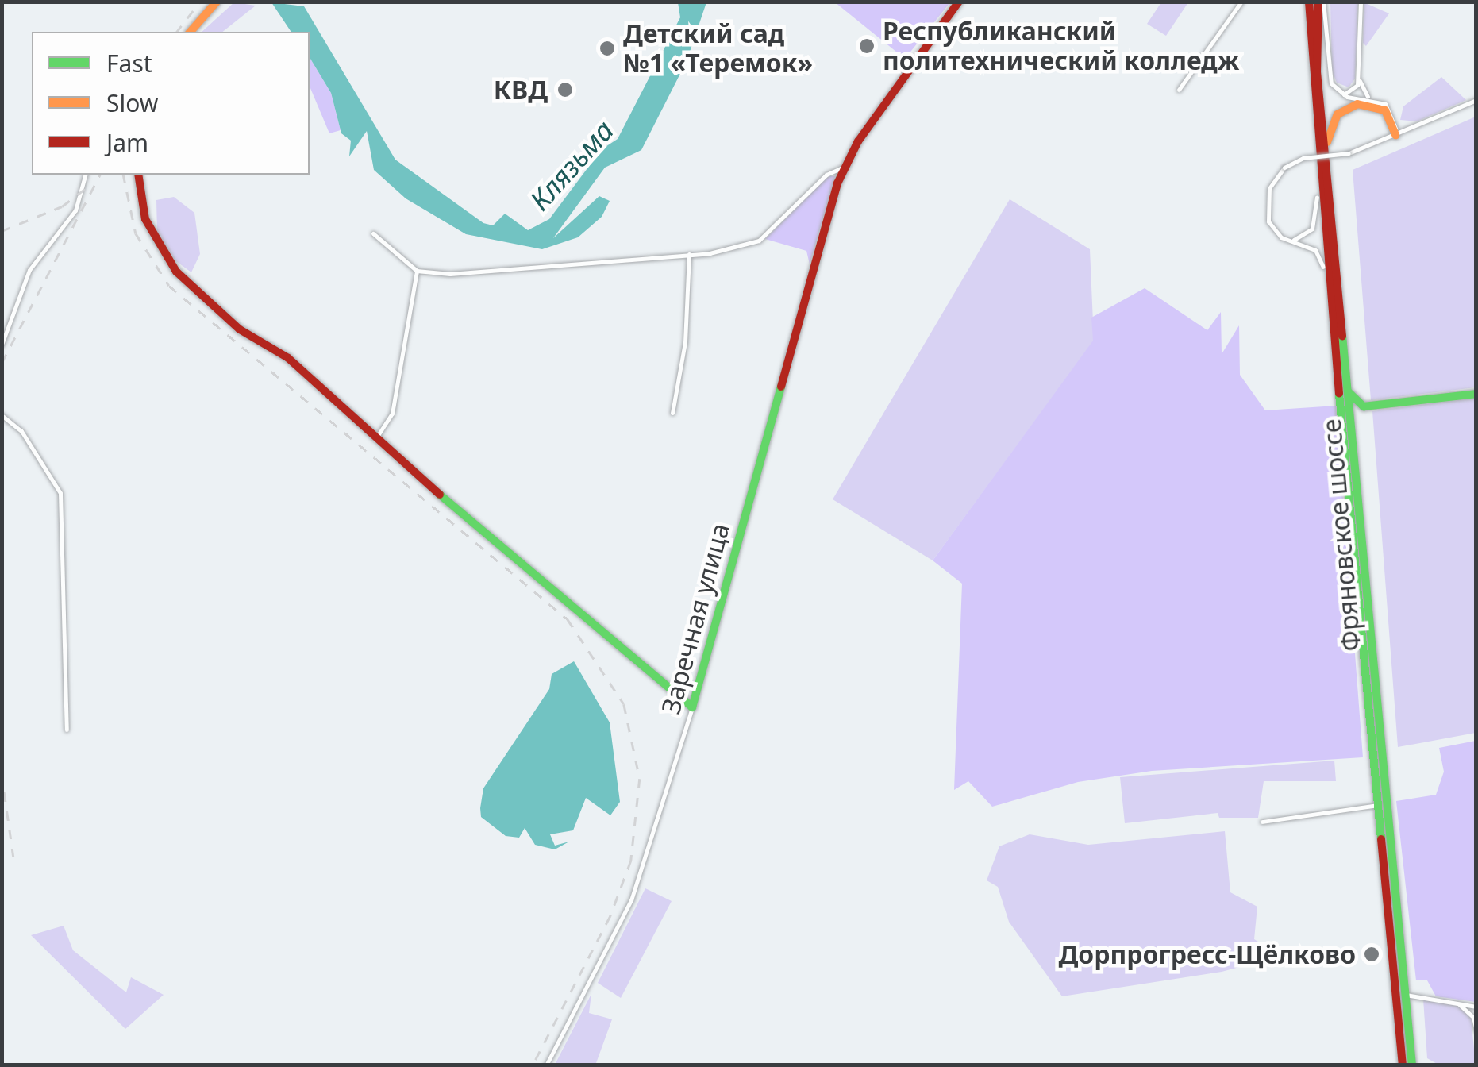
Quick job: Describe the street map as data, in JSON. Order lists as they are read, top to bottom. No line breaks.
{"streets":{"main road":["Фряновское шоссе","Заречная улица"]},"water":["Клязьма"],"places":["Республиканский политехнический колледж","Детский сад №1 «Теремок»","КВД","Дорпрогресс-Щёлково"],"legend":["Fast","Slow","Jam"]}
